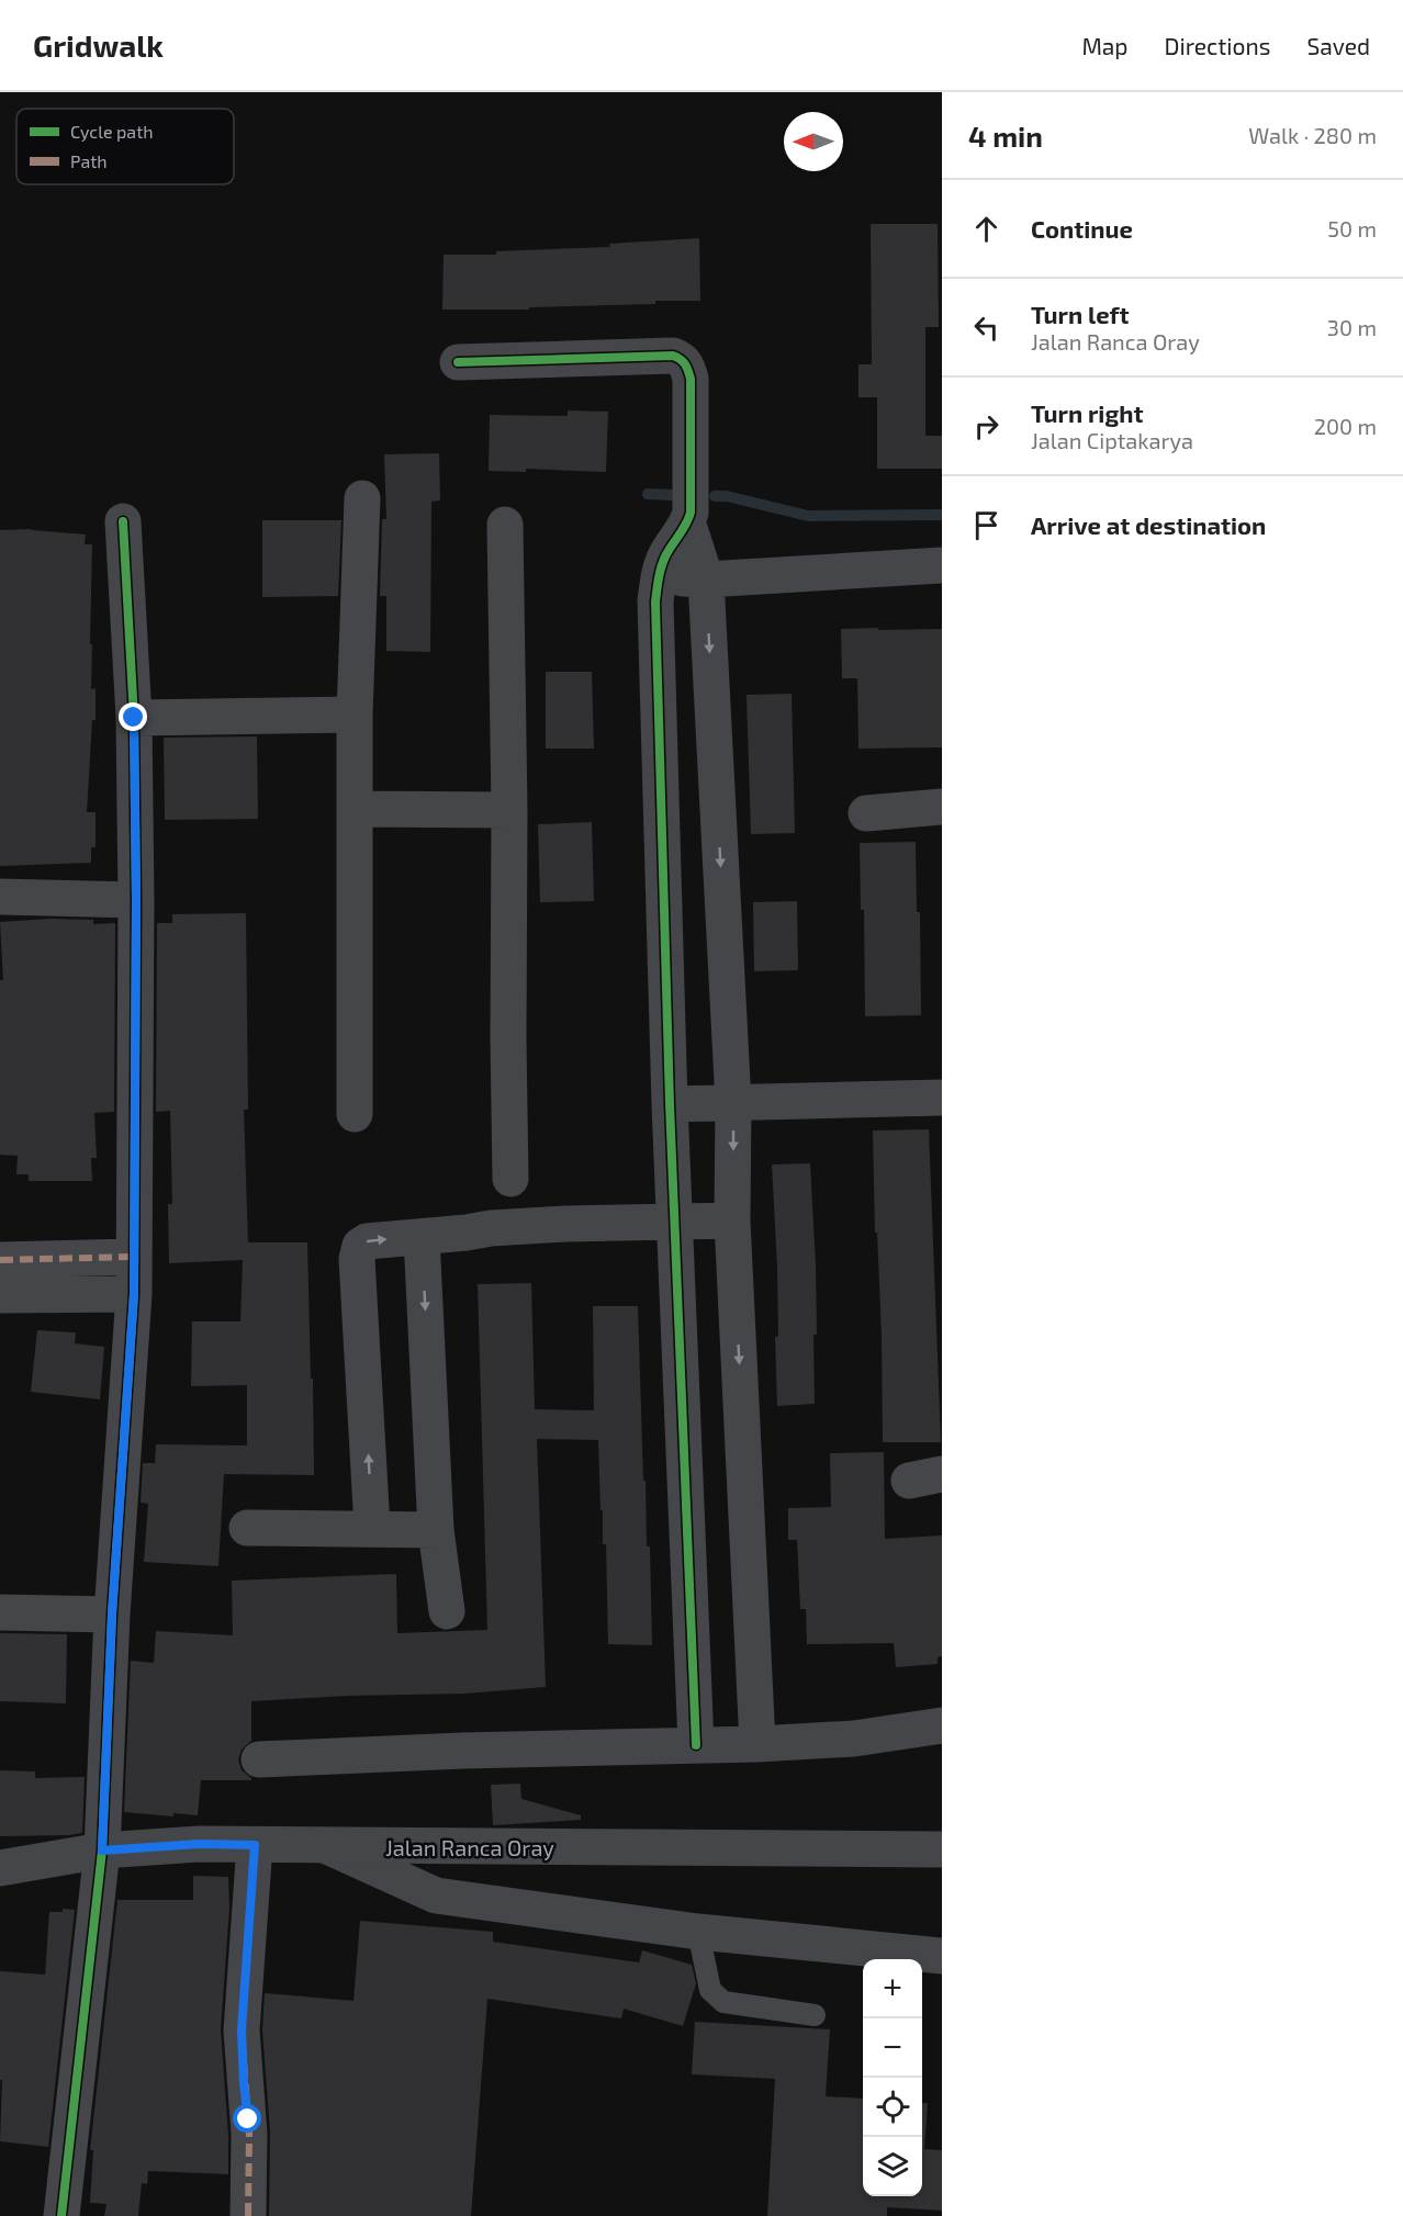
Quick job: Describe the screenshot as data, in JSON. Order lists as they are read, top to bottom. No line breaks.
{"streets":{"street":["Jalan Ranca Oray"]},"legend":["Cycle path","Path"],"north":"left","page":{"header":"Gridwalk","nav":["Map","Directions","Saved"],"heading":["4 min","Walk · 280 m"],"list":[["Continue","50 m"],["Turn left","Jalan Ranca Oray","30 m"],["Turn right","Jalan Ciptakarya","200 m"],"Arrive at destination"],"map_buttons":["+","−"]}}
